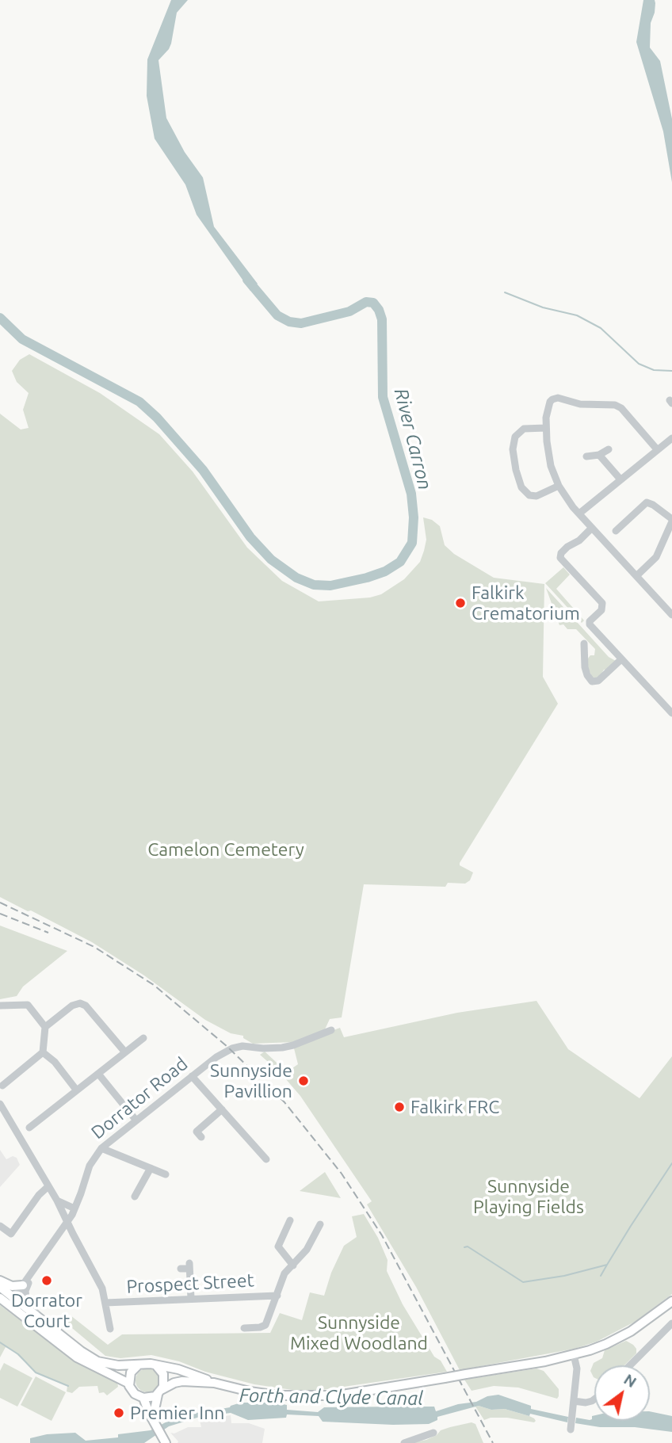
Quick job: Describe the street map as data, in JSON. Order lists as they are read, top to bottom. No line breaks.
{"streets":{"street":["Dorrator Road","Prospect Street"]},"water":["River Carron","Forth and Clyde Canal"],"parks":["Camelon Cemetery","Sunnyside Playing Fields","Sunnyside Mixed Woodland"],"places":["Falkirk Crematorium","Sunnyside Pavillion","Falkirk FRC","Dorrator Court","Premier Inn"],"north":"top right"}
